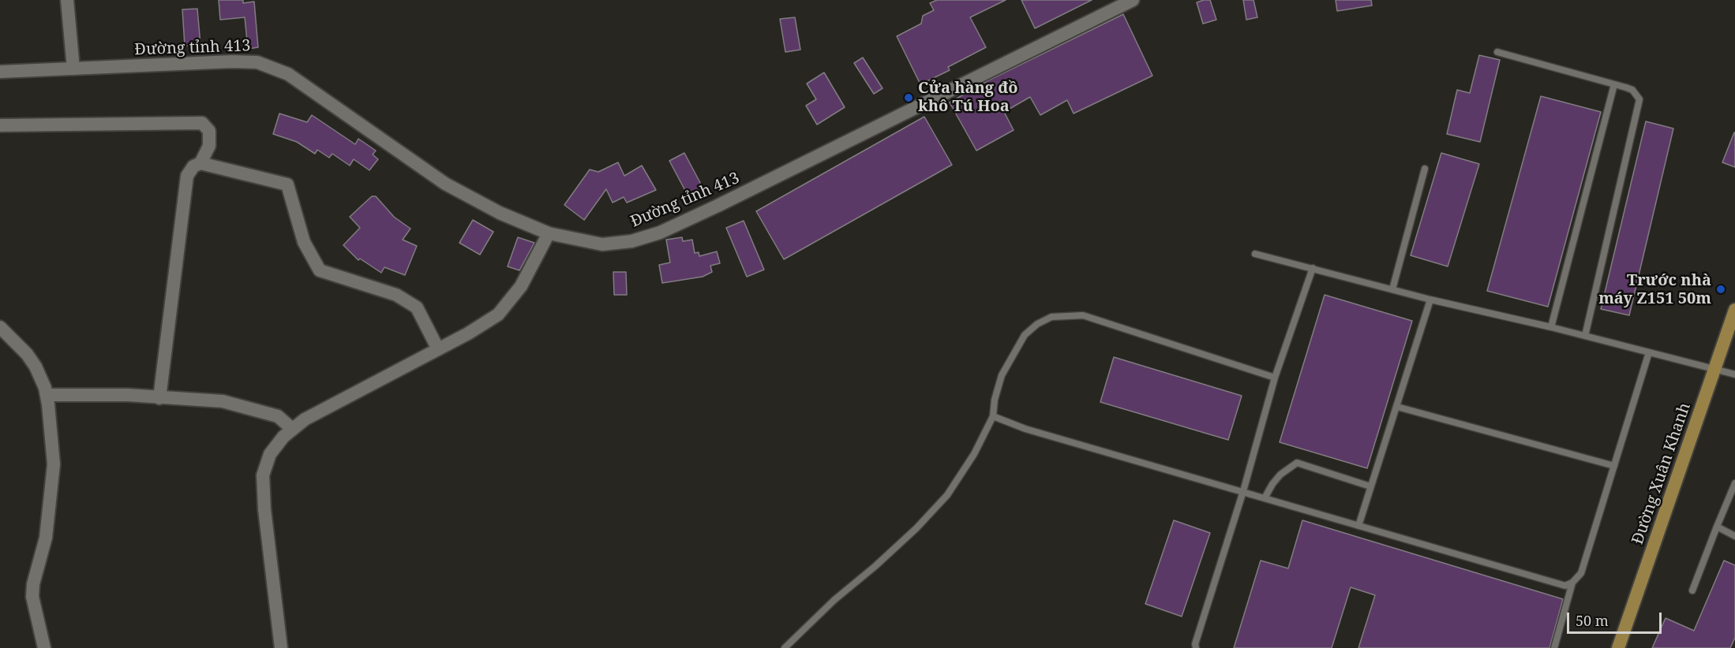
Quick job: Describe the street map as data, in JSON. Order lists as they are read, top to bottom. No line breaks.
{"streets":{"main road":["Đường Xuân Khanh"],"street":["Đường tỉnh 413"]},"places":["Cửa hàng đồ khô Tú Hoa","Trước nhà máy Z151 50m"],"scale_bar":"50 m"}
